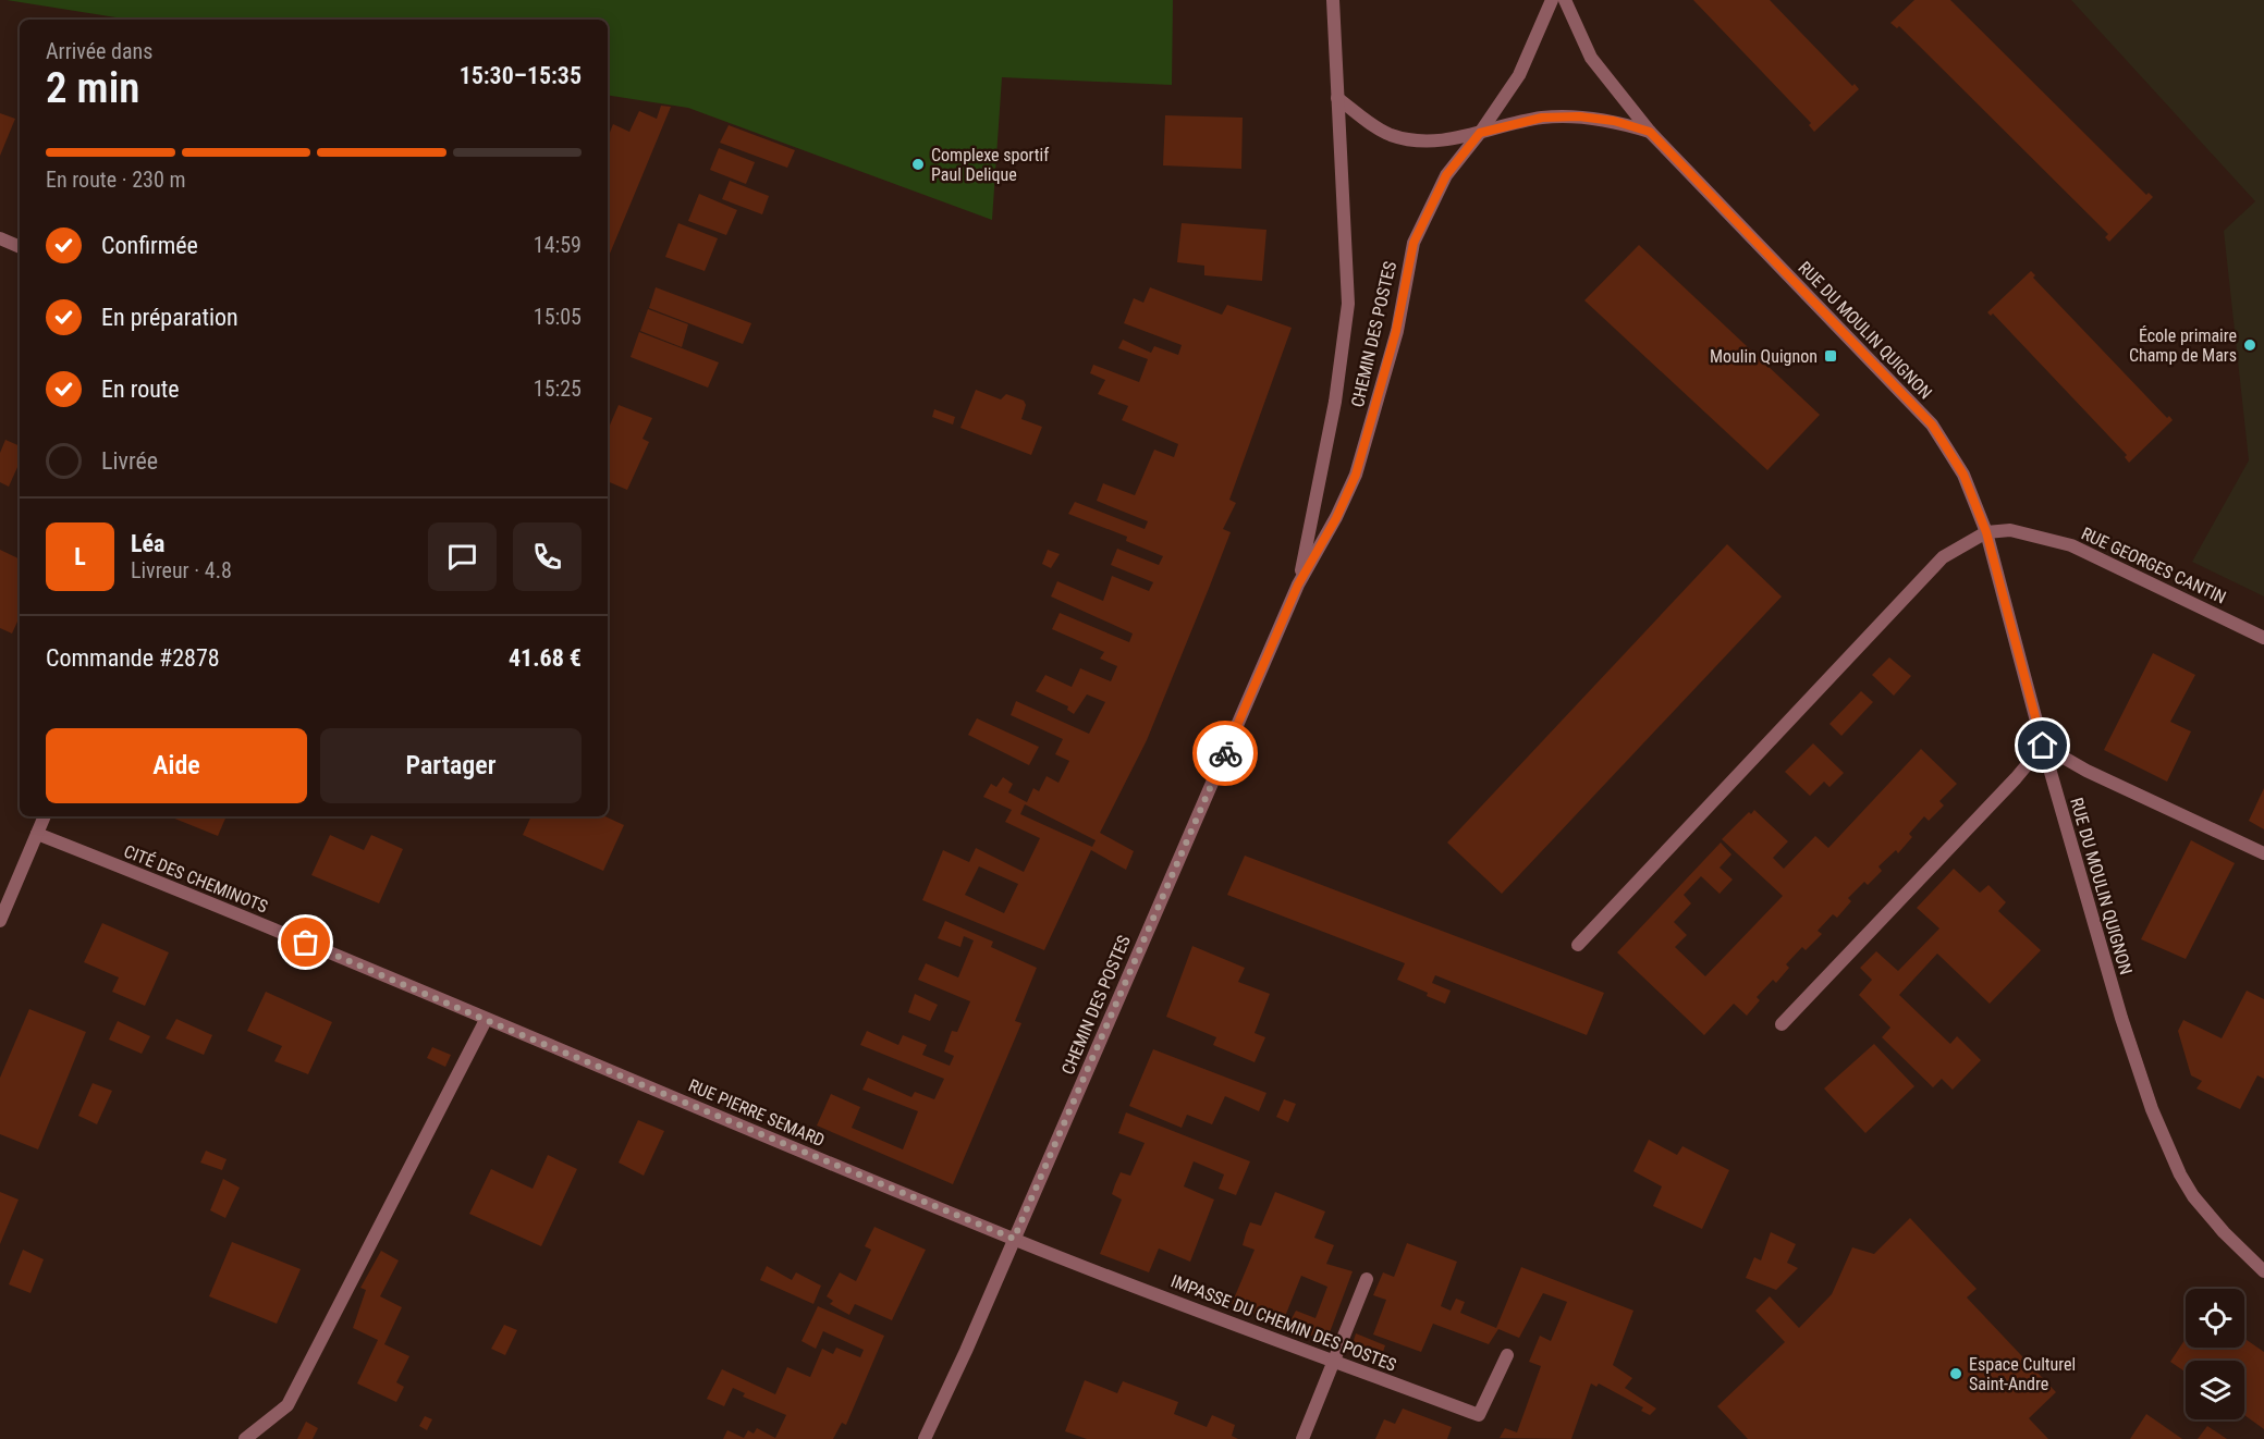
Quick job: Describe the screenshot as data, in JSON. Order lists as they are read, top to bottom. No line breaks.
{"streets":{"street":["RUE DU MOULIN QUIGNON","CHEMIN DES POSTES","RUE GEORGES CANTIN","CITÉ DES CHEMINOTS","RUE PIERRE SEMARD","IMPASSE DU CHEMIN DES POSTES"]},"crossings":[["RUE DU MOULIN QUIGNON","CHEMIN DES POSTES"],["RUE DU MOULIN QUIGNON","RUE GEORGES CANTIN"],["CHEMIN DES POSTES","RUE PIERRE SEMARD"],["CHEMIN DES POSTES","IMPASSE DU CHEMIN DES POSTES"],["CITÉ DES CHEMINOTS","RUE PIERRE SEMARD"],["RUE PIERRE SEMARD","IMPASSE DU CHEMIN DES POSTES"]],"places":{"other":["Complexe sportif Paul Delique","École primaire Champ de Mars","Espace Culturel Saint-Andre"],"transit":["Moulin Quignon"]},"page":{"heading":["2 min","Arrivée dans","15:30–15:35"],"panel":["Léa","Livreur · 4.8","Commande #2878","41.68 €"],"bar":"En route · 230 m","list":[["Confirmée","14:59"],["En préparation","15:05"],["En route","15:25"],"Livrée"],"round":"L","buttons":["Aide","Partager"]}}
